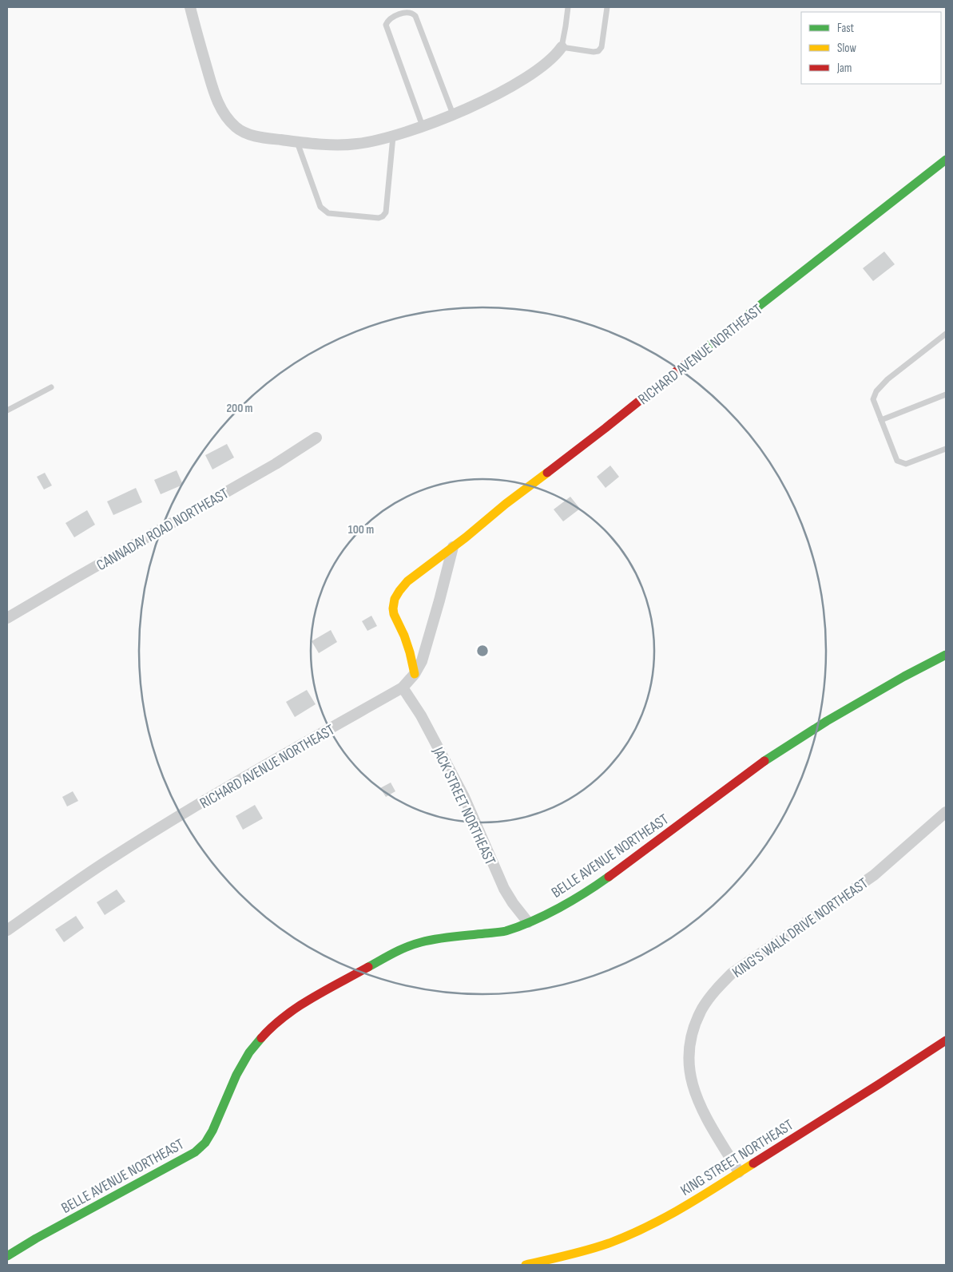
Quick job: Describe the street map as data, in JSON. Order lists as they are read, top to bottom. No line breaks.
{"streets":{"street":["RICHARD AVENUE NORTHEAST","CANNADAY ROAD NORTHEAST","JACK STREET NORTHEAST","BELLE AVENUE NORTHEAST","KING'S WALK DRIVE NORTHEAST","KING STREET NORTHEAST"]},"crossings":[["RICHARD AVENUE NORTHEAST","JACK STREET NORTHEAST"],["JACK STREET NORTHEAST","BELLE AVENUE NORTHEAST"],["KING'S WALK DRIVE NORTHEAST","KING STREET NORTHEAST"]],"legend":["Fast","Slow","Jam"],"rings":["200 m","100 m"]}
